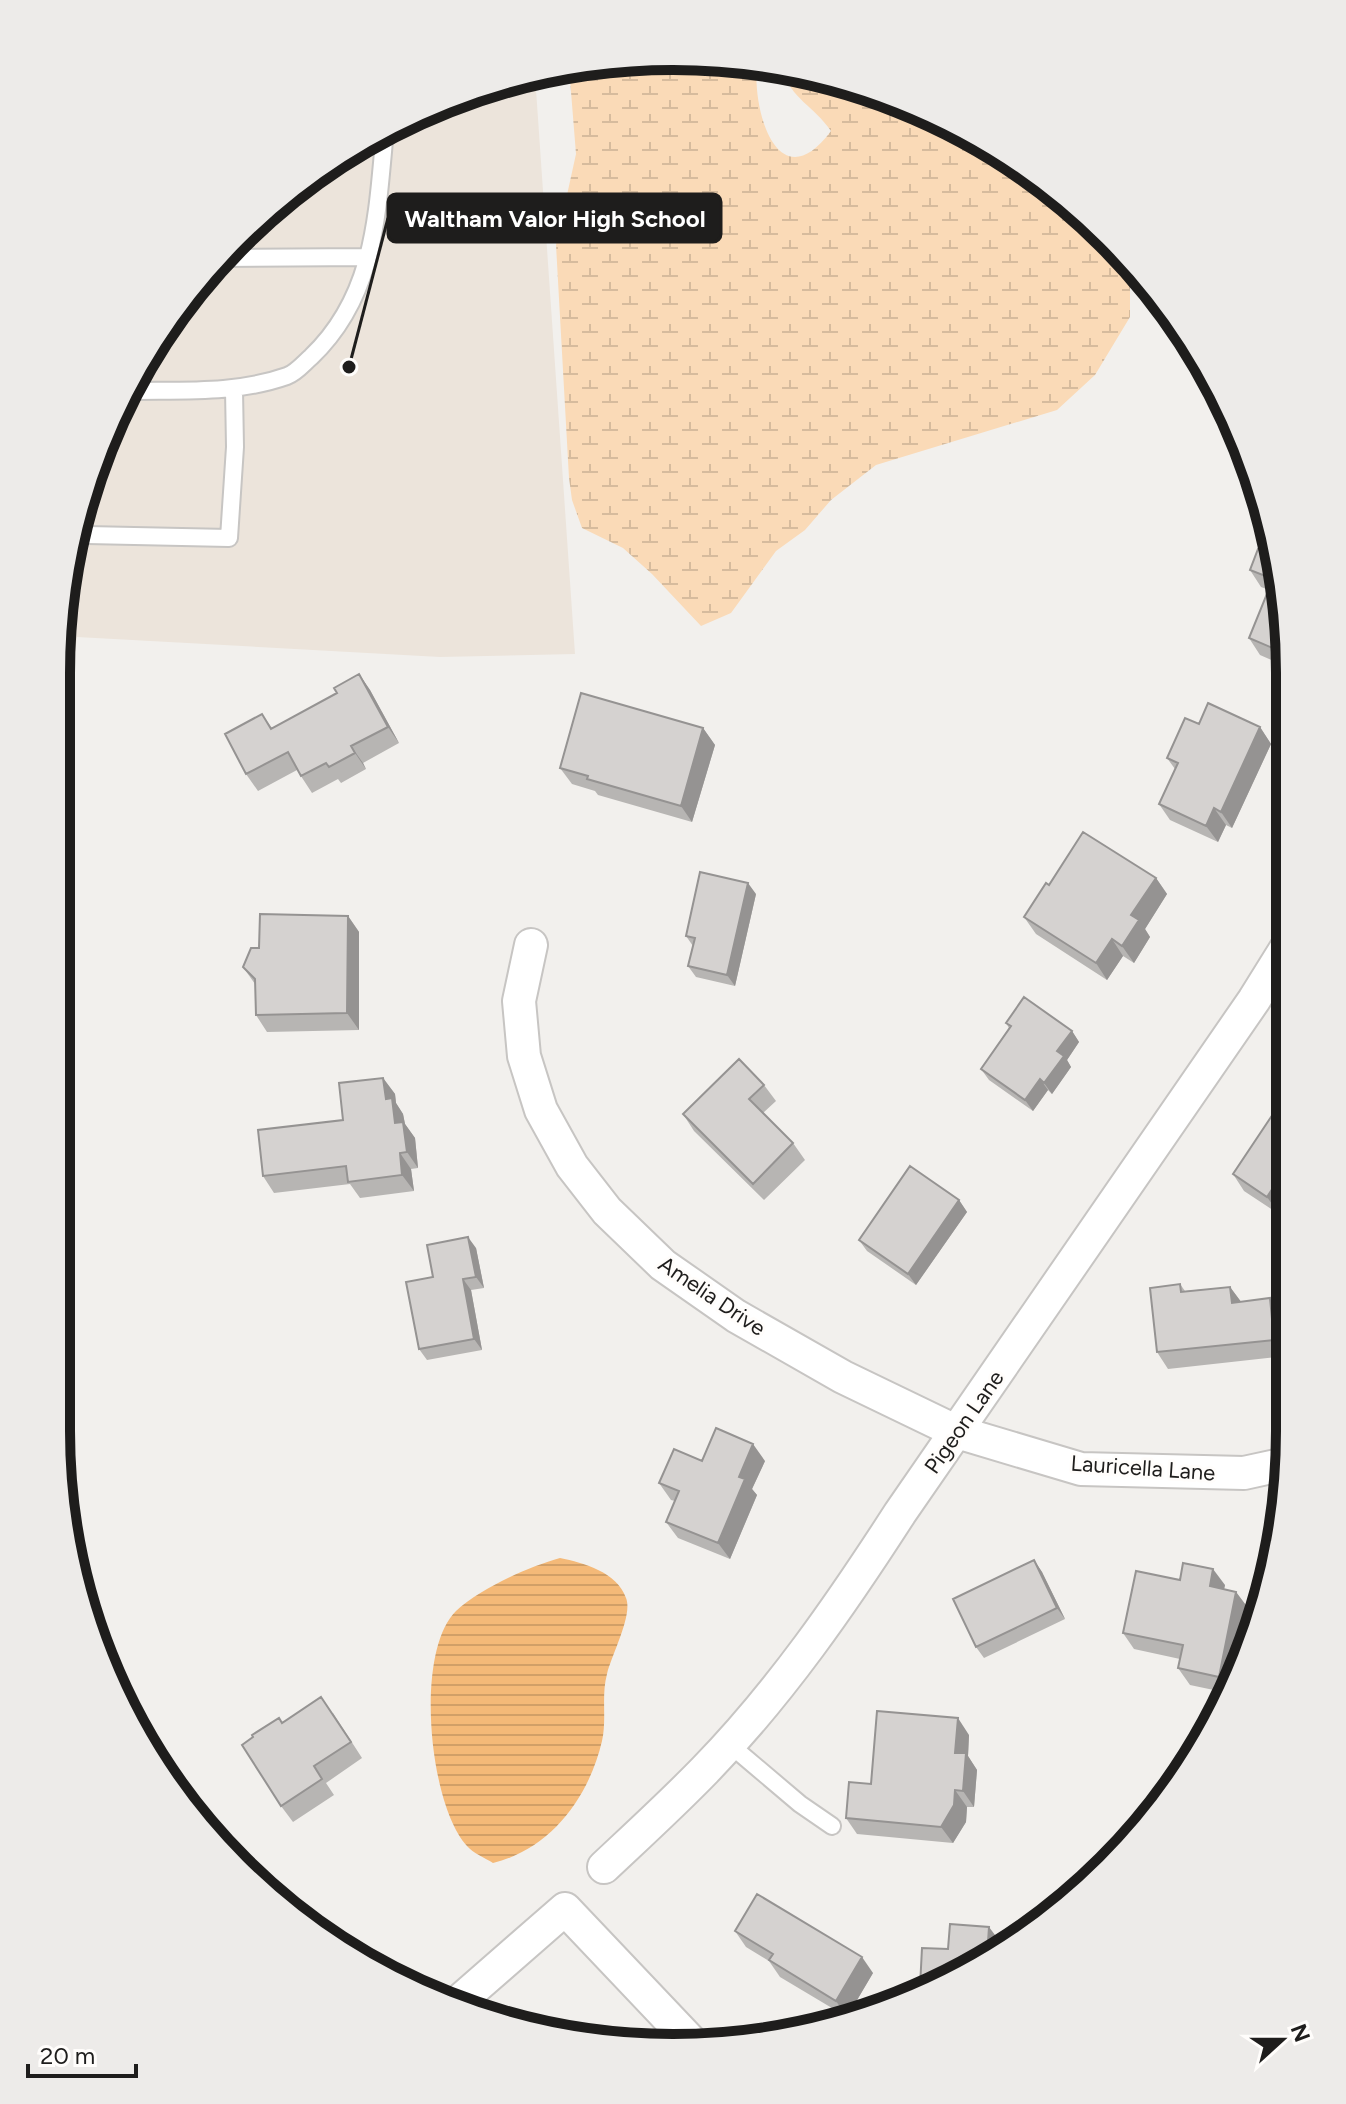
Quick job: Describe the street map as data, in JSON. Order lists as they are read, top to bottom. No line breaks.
{"streets":{"street":["Amelia Drive","Pigeon Lane","Lauricella Lane"]},"crossings":[["Amelia Drive","Pigeon Lane"],["Amelia Drive","Lauricella Lane"],["Pigeon Lane","Lauricella Lane"]],"places":["Waltham Valor High School"],"scale_bar":"20 m","north":"right"}
